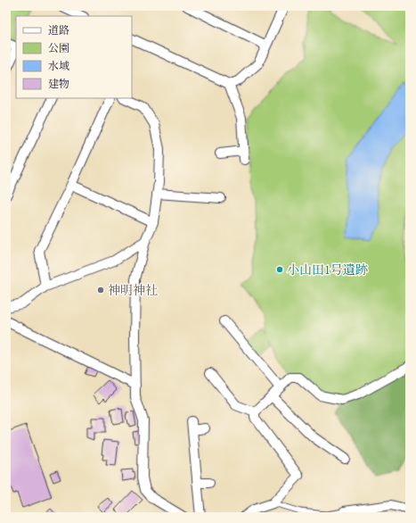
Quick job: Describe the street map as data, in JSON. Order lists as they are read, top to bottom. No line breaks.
{"places":["小山田1号遺跡","神明神社"],"legend":["道路","公園","水域","建物"]}
